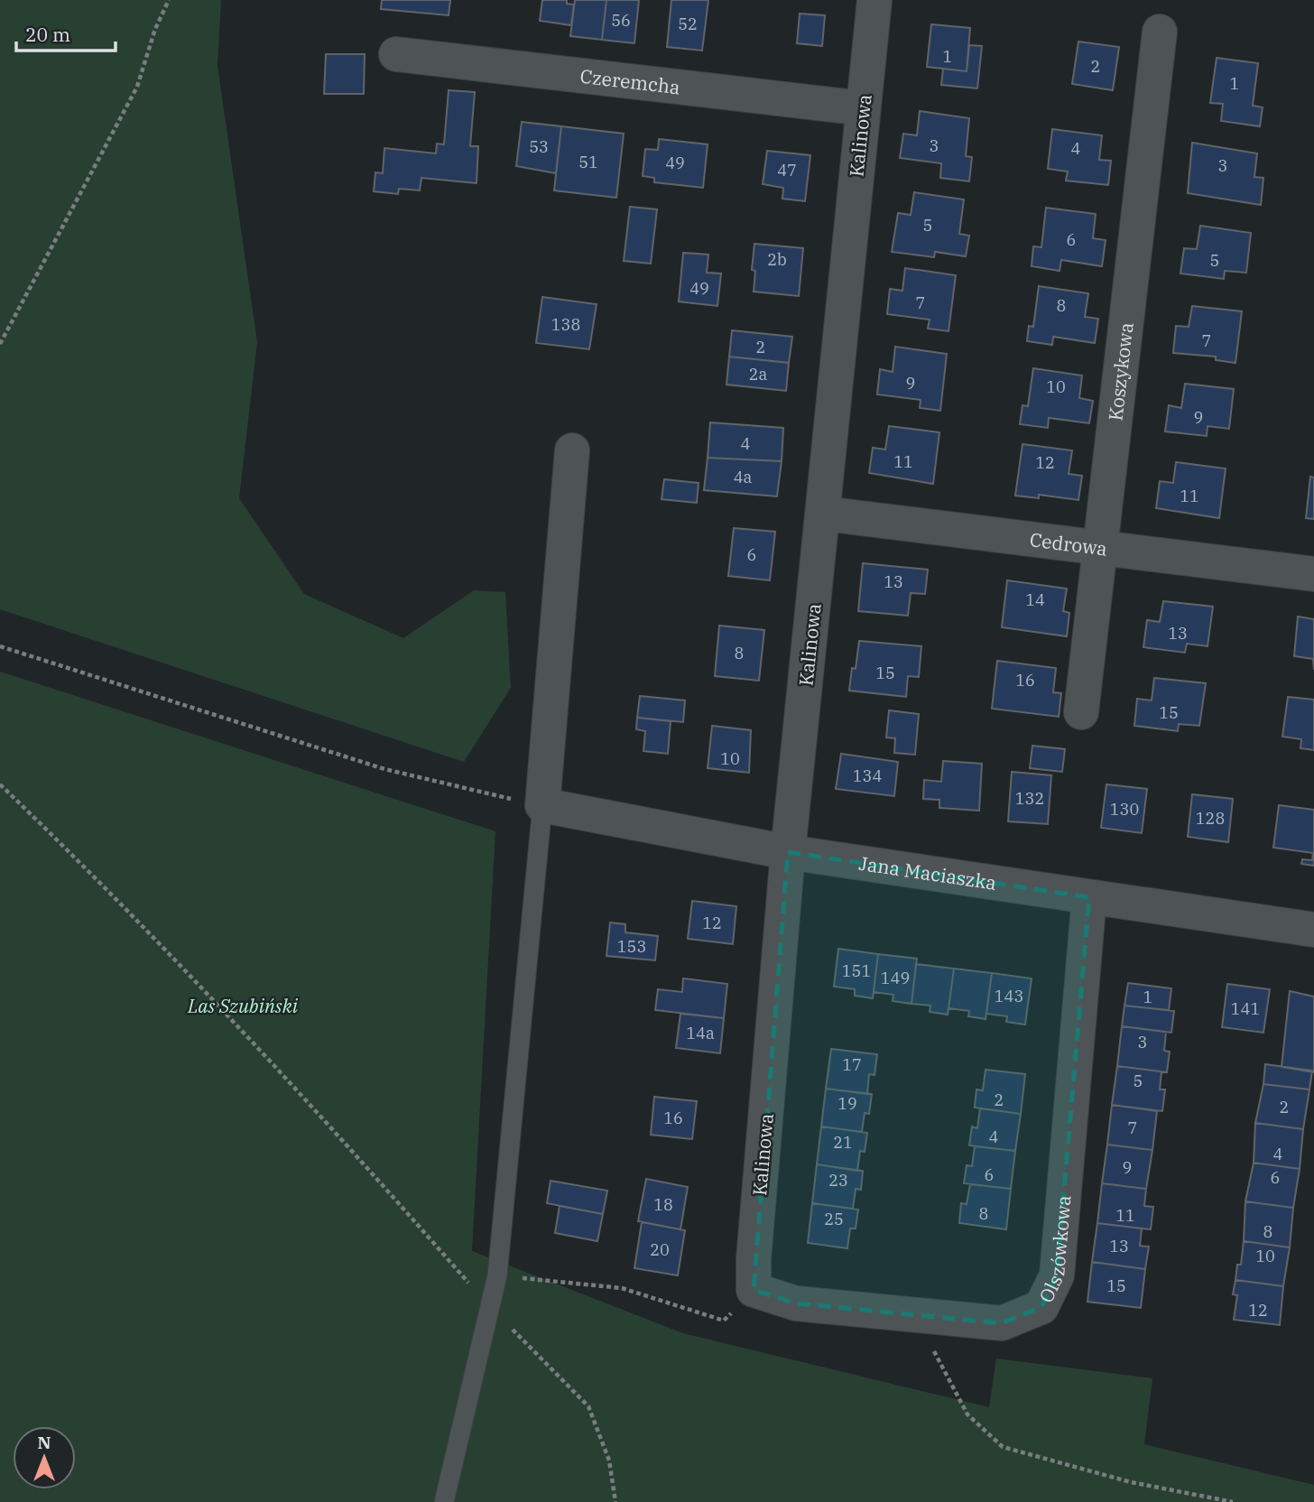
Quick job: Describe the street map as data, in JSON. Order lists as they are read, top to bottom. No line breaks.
{"streets":{"street":["Czeremcha","Kalinowa","Koszykowa","Cedrowa","Jana Maciaszka","Olszówkowa"]},"crossings":[["Czeremcha","Kalinowa"],["Kalinowa","Cedrowa"],["Kalinowa","Jana Maciaszka"],["Kalinowa","Olszówkowa"],["Koszykowa","Cedrowa"],["Jana Maciaszka","Olszówkowa"]],"parks":["Las Szubiński"],"house_numbers":["56","52","1","2","1","3","53","4","51","49","3","47","5","6","2b","5","49","7","8","138","7","2","2a","9","10","9","4","11","12","4a","11","6","13","14","13","8","15","16","15","10","134","132","130","128","12","153","151","149","143","1","141","14a","3","17","5","2","19","2","16","7","4","21","4","9","6","6","23","18","8","11","25","8","13","20","10","15","12"],"scale_bar":"20 m","north":"top"}
